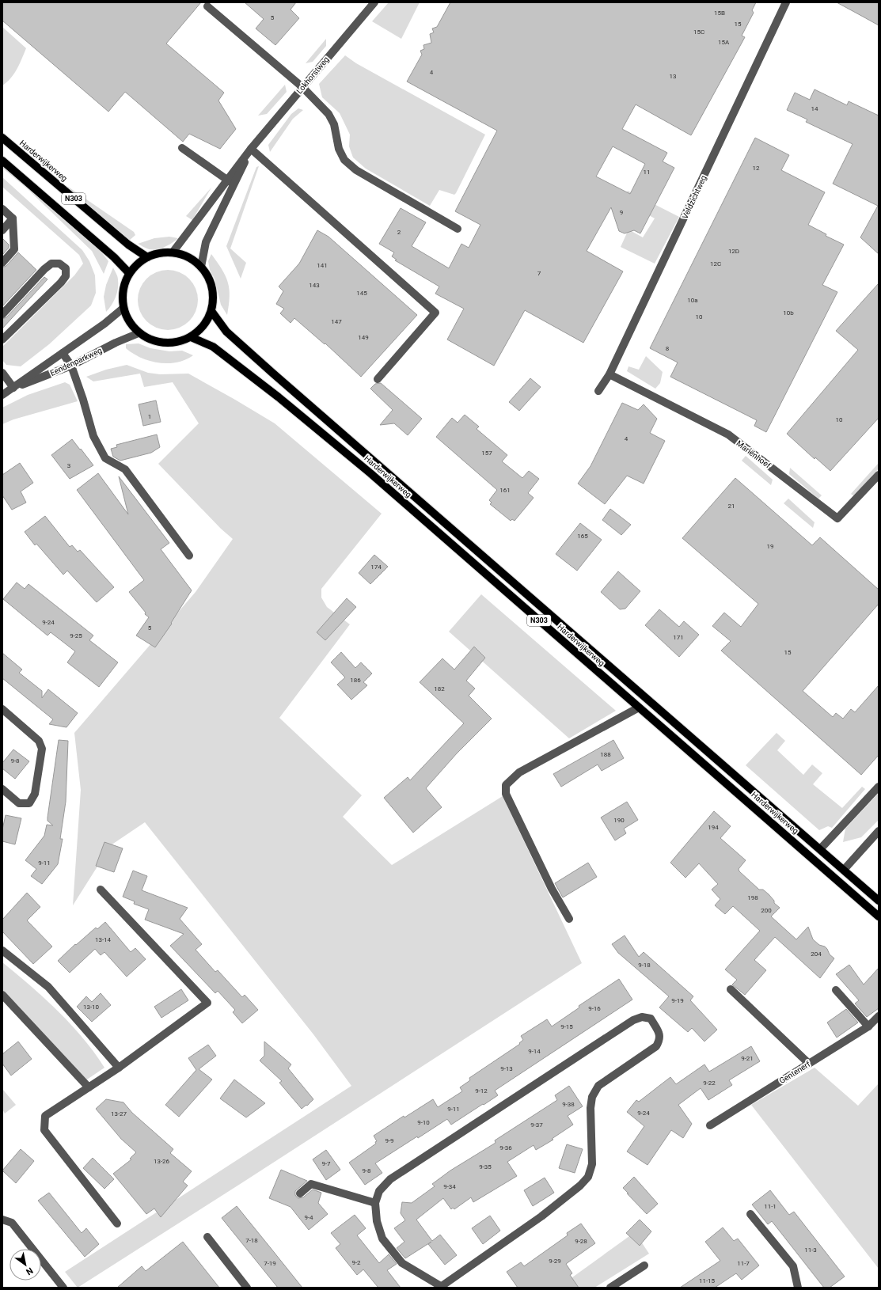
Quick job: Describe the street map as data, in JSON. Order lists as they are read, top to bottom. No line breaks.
{"streets":{"main road":["Harderwijkerweg","N303"],"street":["Lokhorstweg","Veldzichtweg","Eendenparkweg","Mariënhoef","Gentenerf"]},"crossings":[["Lokhorstweg","Harderwijkerweg"],["Lokhorstweg","N303"],["Lokhorstweg","Eendenparkweg"],["Harderwijkerweg","N303"],["Harderwijkerweg","Eendenparkweg"],["Veldzichtweg","Mariënhoef"],["N303","Eendenparkweg"]],"house_numbers":["15B","5","15","15C","15A","4","13","14","12","11","9","2","12D","12C","141","7","143","145","10a","10b","10","147","149","8","1","10","4","157","3","161","21","165","19","174","9-24","5","9-25","171","15","186","182","188","9-8","190","194","9-11","198","200","13-14","204","9-18","9-19","13-10","9-16","9-15","9-14","9-21","9-13","9-22","9-12","9-38","9-11","9-24","13-27","9-10","9-37","9-9","9-36","13-26","9-7","9-35","9-8","9-34","11-1","9-4","7-18","9-28","11-3","9-29","9-2","7-19","11-7","11-15"],"north":"bottom right"}
